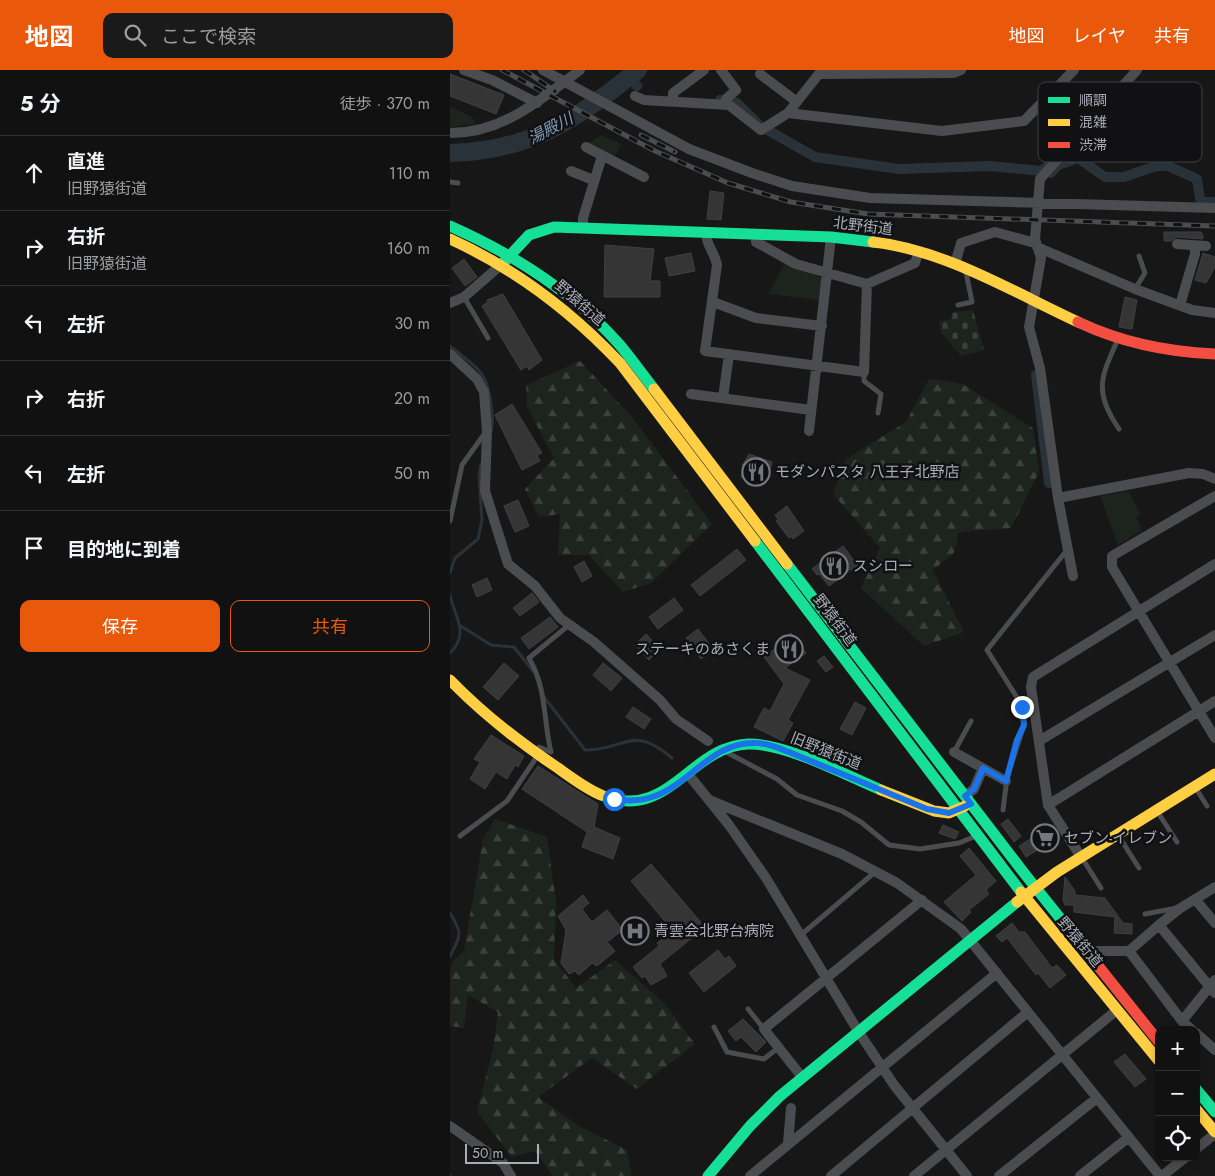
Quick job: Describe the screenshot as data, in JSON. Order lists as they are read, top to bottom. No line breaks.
{"streets":{"main road":["北野街道","野猿街道","旧野猿街道"]},"crossings":[["北野街道","野猿街道"],["野猿街道","旧野猿街道"]],"water":["湯殿川"],"places":{"restaurant":["モダンパスタ 八王子北野店","スシロー","ステーキのあさくま"],"supermarket":["セブン-イレブン"],"hospital":["青雲会北野台病院"]},"legend":["順調","混雑","渋滞"],"scale_bar":"50 m","page":{"header":"地図","search":"ここで検索","nav":["地図","レイヤ","共有"],"heading":["5 分","徒歩 · 370 m"],"list":[["直進","旧野猿街道","110 m"],["右折","旧野猿街道","160 m"],["左折","30 m"],["右折","20 m"],["左折","50 m"],"目的地に到着"],"buttons":["保存","共有"],"map_buttons":["+","−"],"scale":"50 m"}}
